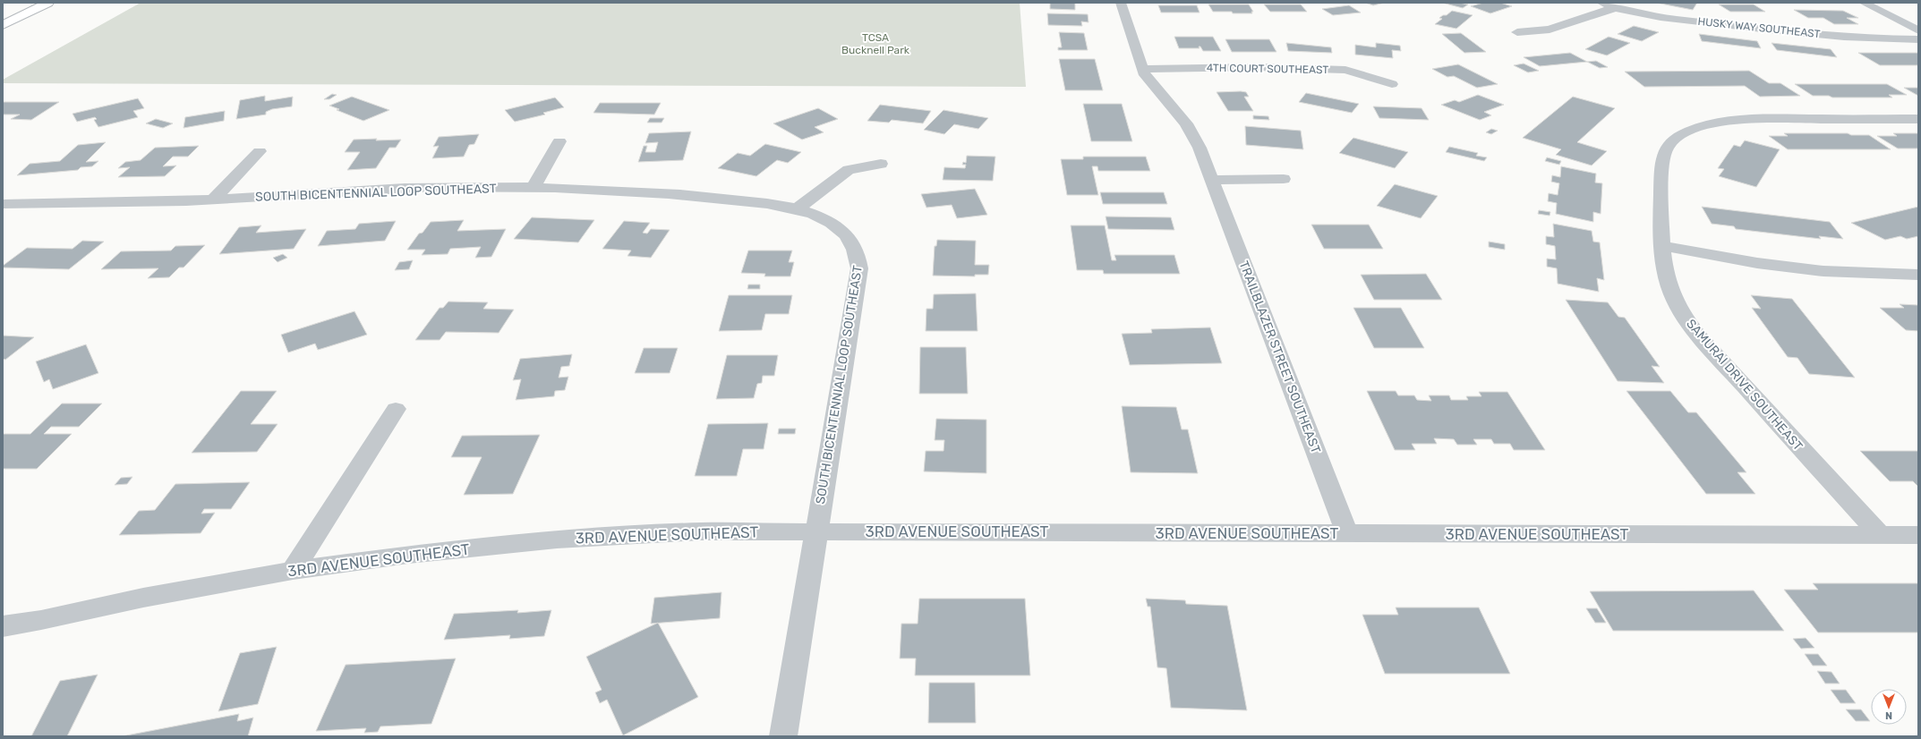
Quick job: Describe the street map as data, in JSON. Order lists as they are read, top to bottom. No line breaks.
{"streets":{"street":["HUSKY WAY SOUTHEAST","4TH COURT SOUTHEAST","SOUTH BICENTENNIAL LOOP SOUTHEAST","TRAILBLAZER STREET SOUTHEAST","SAMURAI DRIVE SOUTHEAST","3RD AVENUE SOUTHEAST"]},"crossings":[["4TH COURT SOUTHEAST","TRAILBLAZER STREET SOUTHEAST"],["SOUTH BICENTENNIAL LOOP SOUTHEAST","3RD AVENUE SOUTHEAST"],["TRAILBLAZER STREET SOUTHEAST","3RD AVENUE SOUTHEAST"],["SAMURAI DRIVE SOUTHEAST","3RD AVENUE SOUTHEAST"]],"parks":["TCSA Bucknell Park"],"north":"bottom"}
